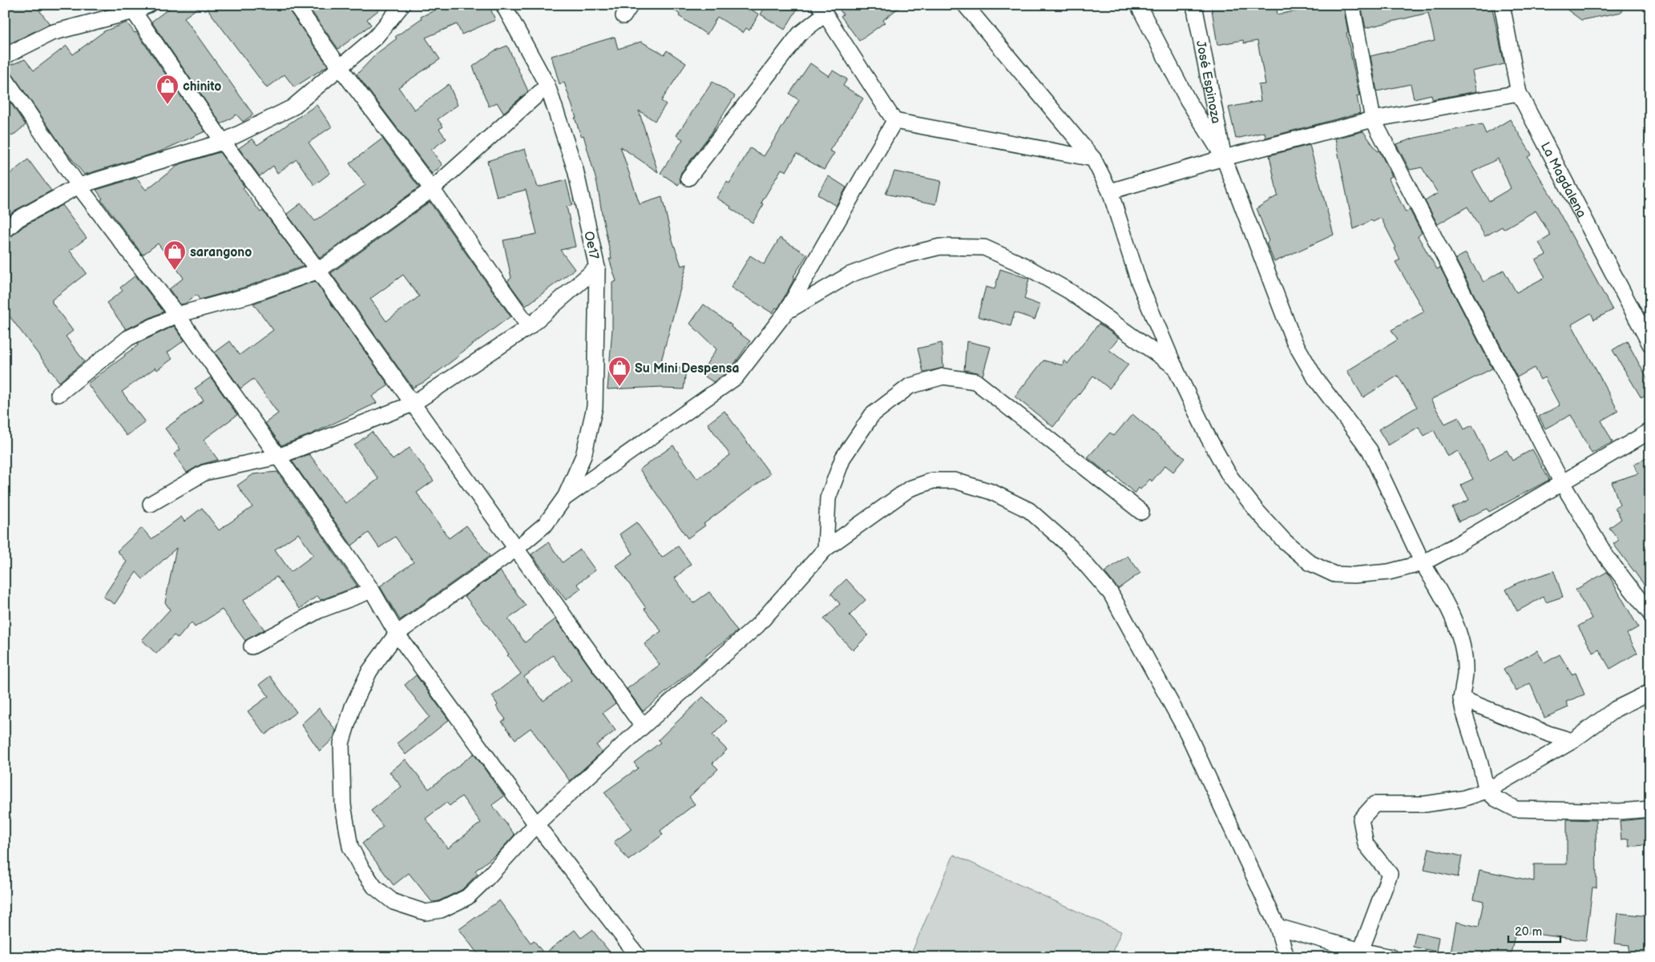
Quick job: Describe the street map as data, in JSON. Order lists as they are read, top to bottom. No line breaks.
{"streets":{"street":["José Espinoza","La Magdalena","Oe17"]},"places":{"shop":["chinito","sarangono","Su Mini Despensa"]},"scale_bar":"20 m"}
